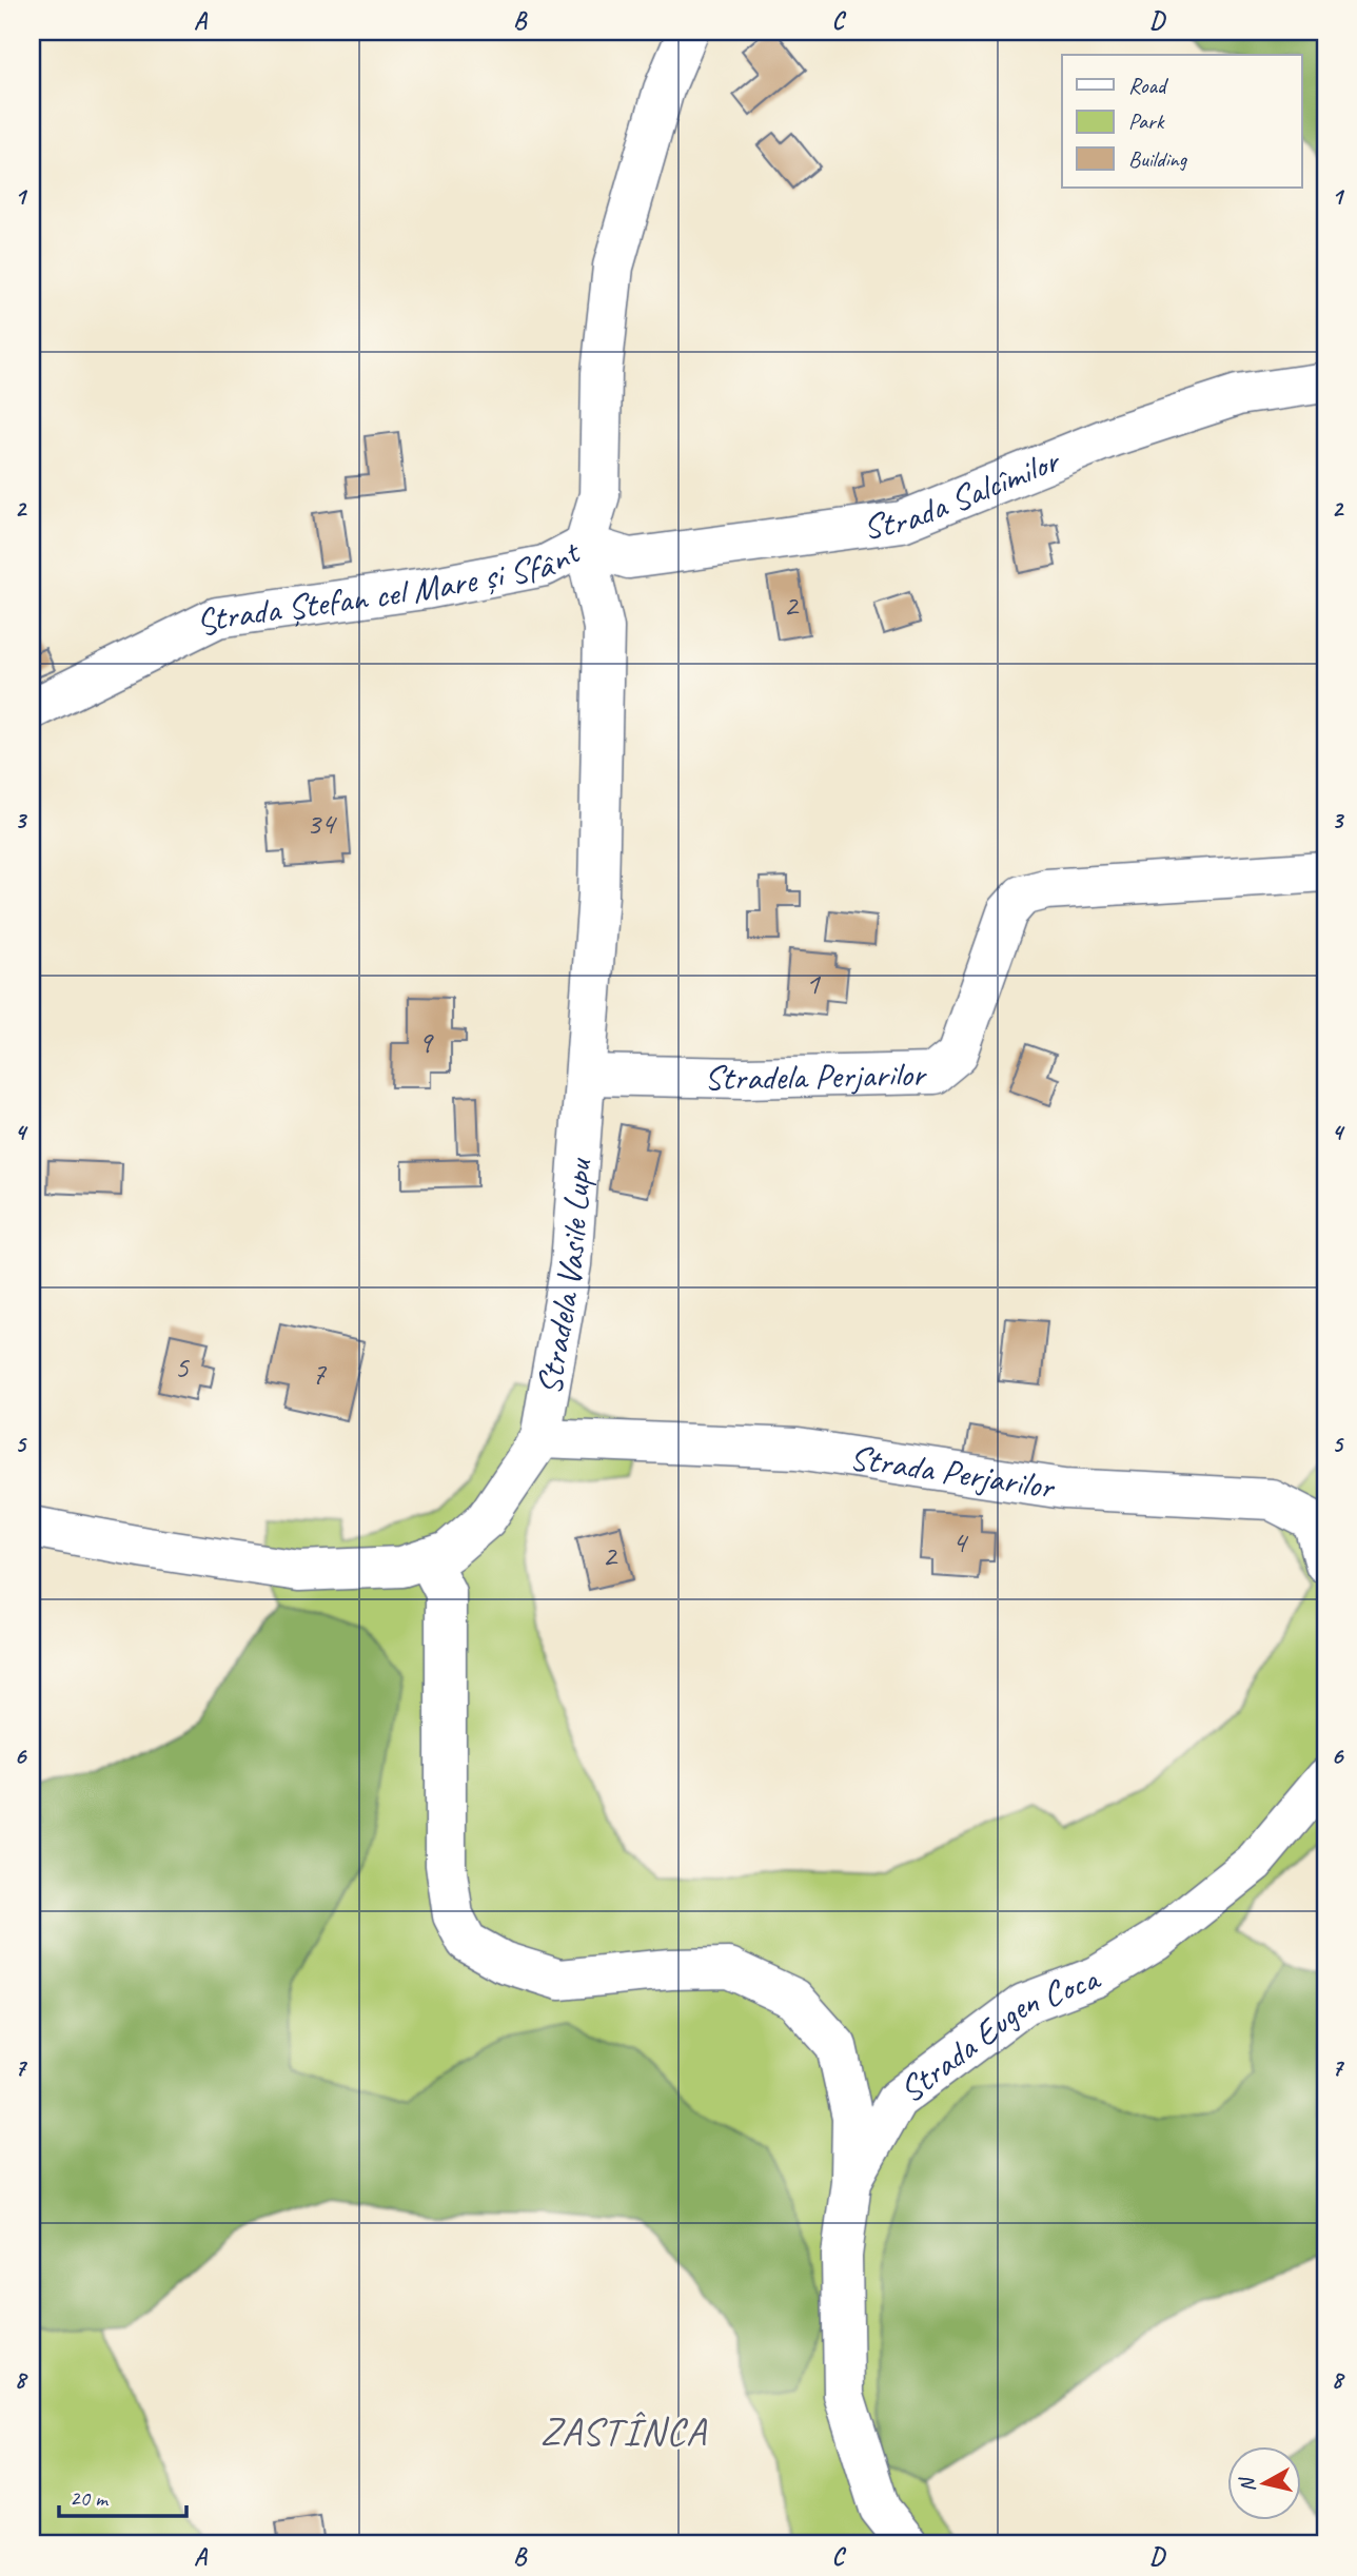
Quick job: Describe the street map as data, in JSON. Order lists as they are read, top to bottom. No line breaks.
{"streets":{"street":["Strada Salcîmilor","Strada Ștefan cel Mare și Sfânt","Stradela Perjarilor","Stradela Vasile Lupu","Strada Perjarilor","Strada Eugen Coca"]},"crossings":[["Strada Salcîmilor","Strada Ștefan cel Mare și Sfânt"],["Strada Salcîmilor","Stradela Vasile Lupu"],["Strada Ștefan cel Mare și Sfânt","Stradela Vasile Lupu"],["Stradela Perjarilor","Stradela Vasile Lupu"],["Stradela Vasile Lupu","Strada Perjarilor"]],"districts":["ZASTÎNCA"],"house_numbers":["2","34","1","9","5","7","4","2"],"legend":["Road","Park","Building"],"scale_bar":"20 m","north":"left","grid":{"columns":["A","B","C","D"],"rows":["1","2","3","4","5","6","7","8"]}}
